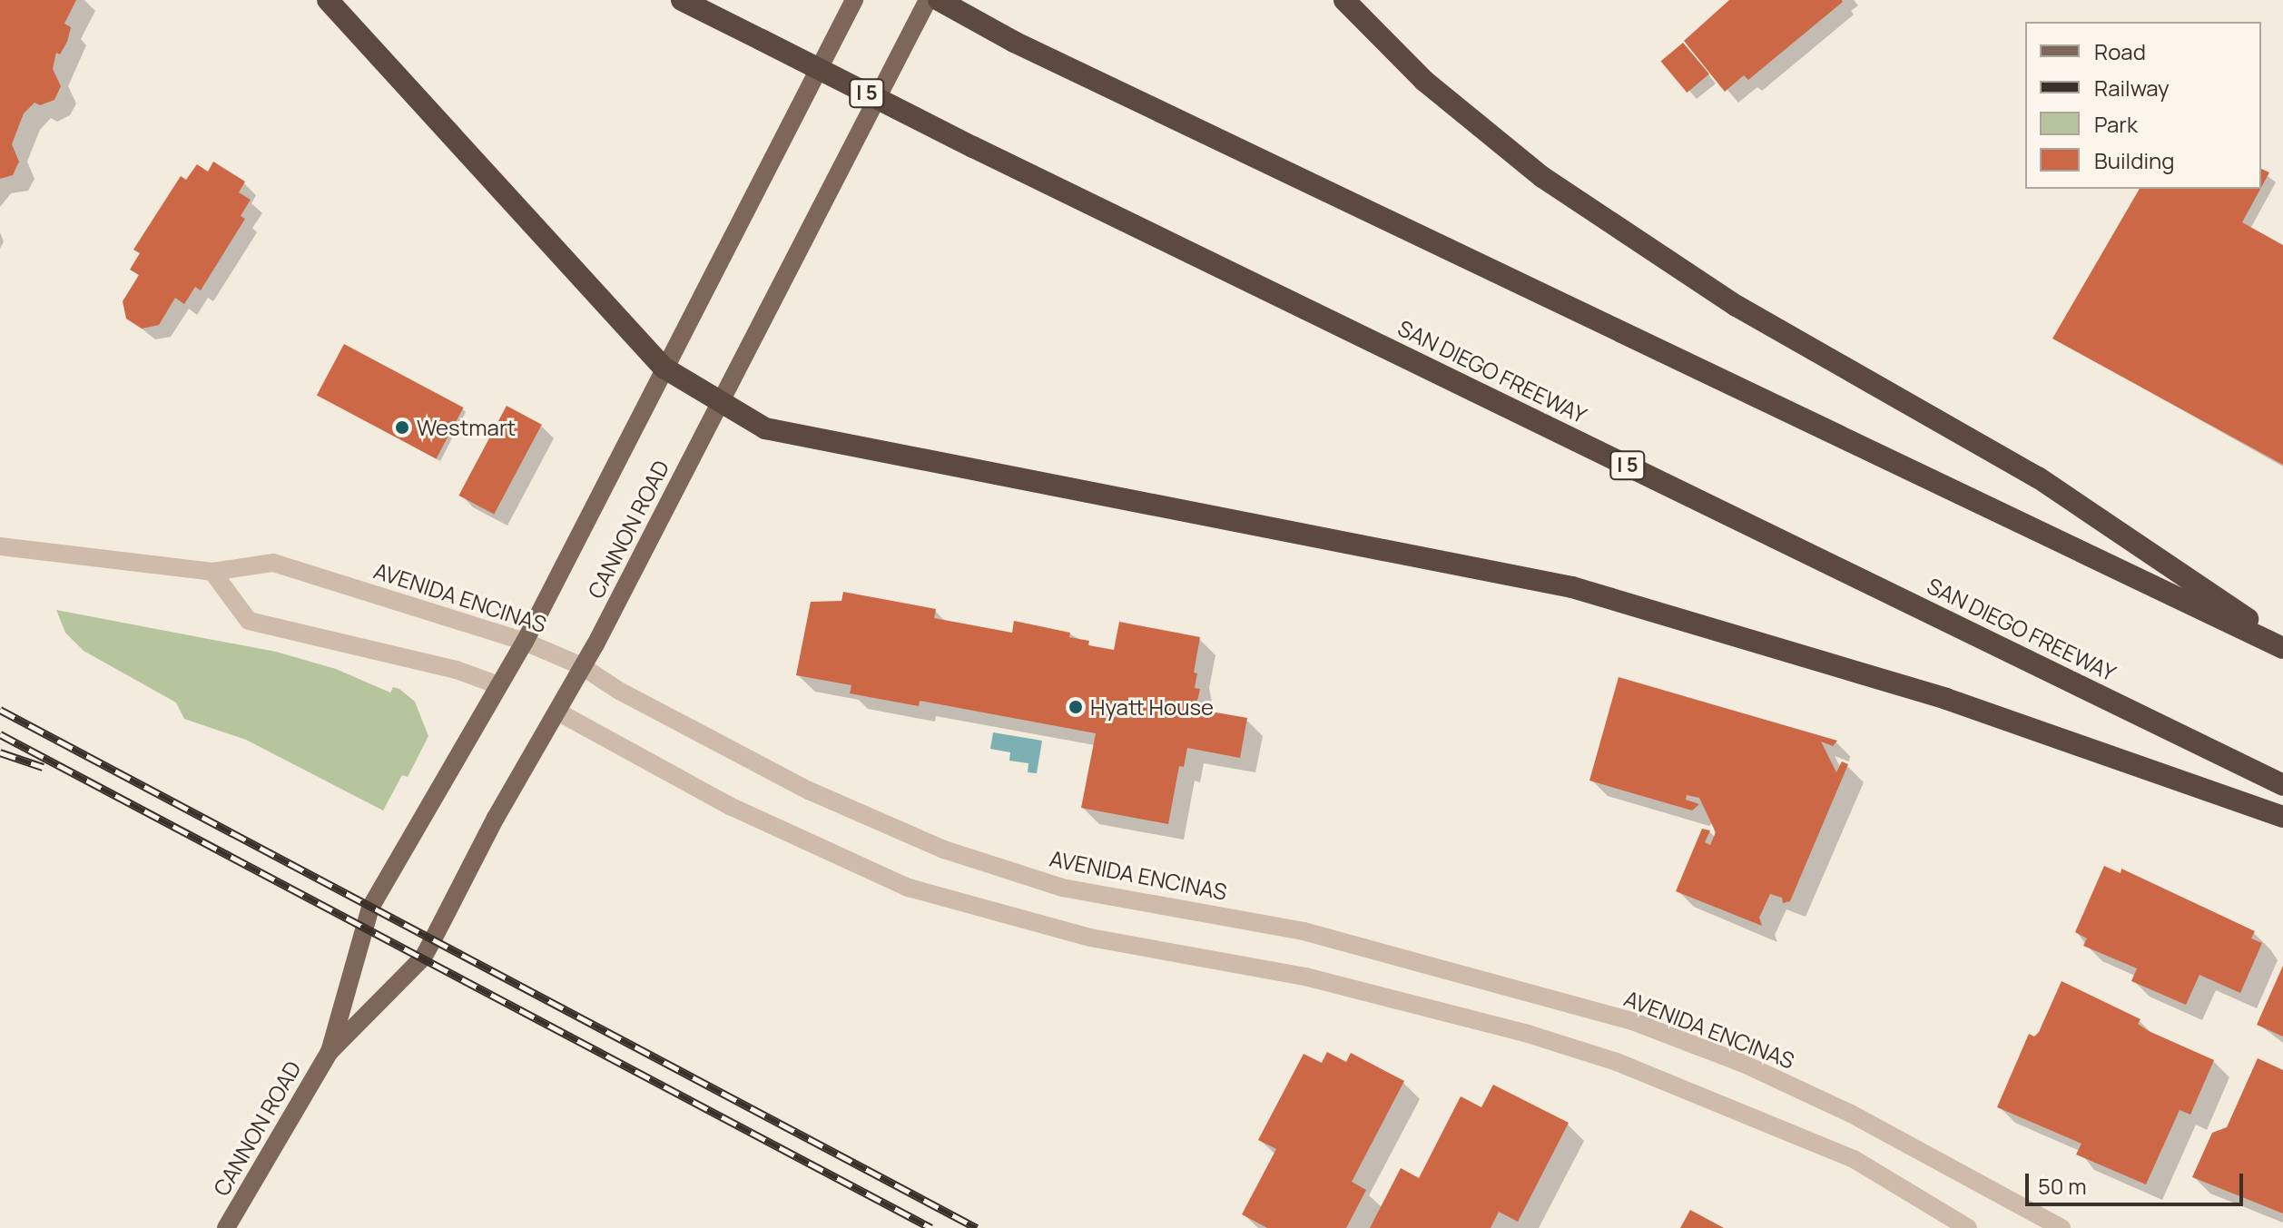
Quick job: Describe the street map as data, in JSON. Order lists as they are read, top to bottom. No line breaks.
{"streets":{"highway":["I 5","SAN DIEGO FREEWAY"],"main road":["CANNON ROAD"],"street":["AVENIDA ENCINAS"]},"crossings":[["CANNON ROAD","AVENIDA ENCINAS"]],"places":["Westmart","Hyatt House"],"legend":["Road","Railway","Park","Building"],"scale_bar":"50 m"}
